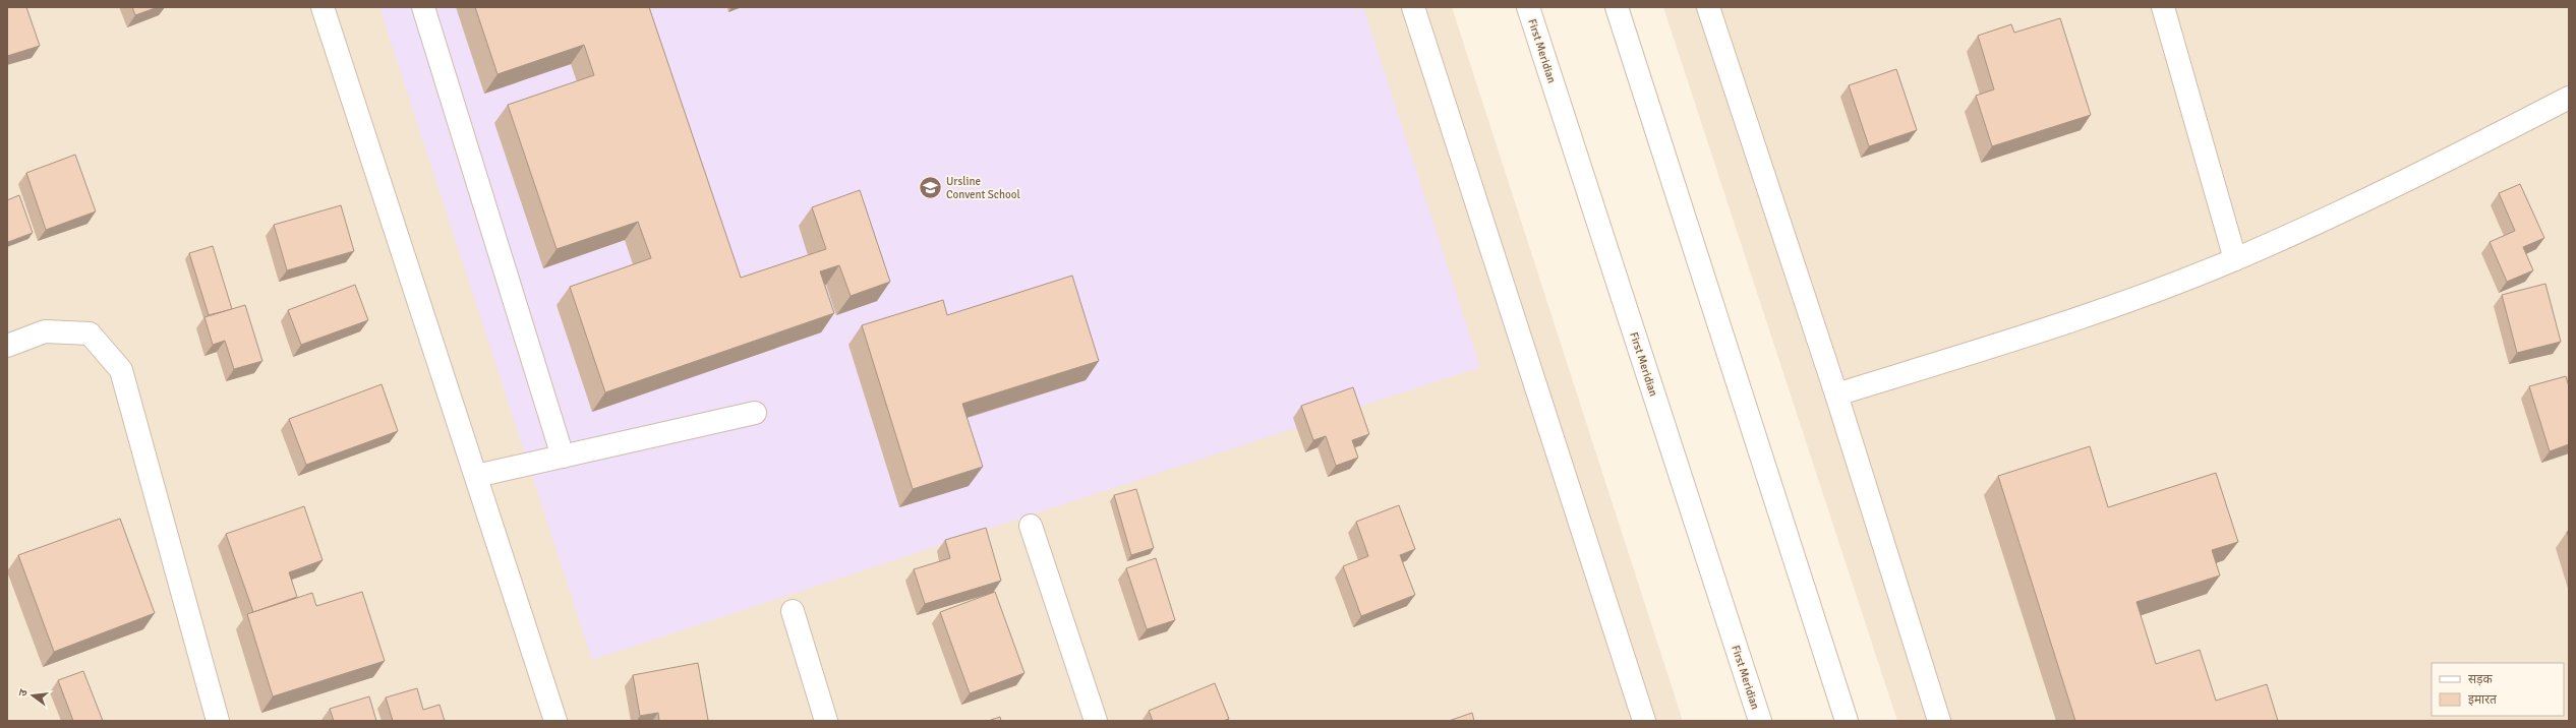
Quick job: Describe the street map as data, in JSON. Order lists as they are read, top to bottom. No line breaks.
{"streets":{"street":["First Meridian"]},"places":{"school or university":["Ursline Convent School"]},"legend":["सड़क","इमारत"],"north":"left"}
